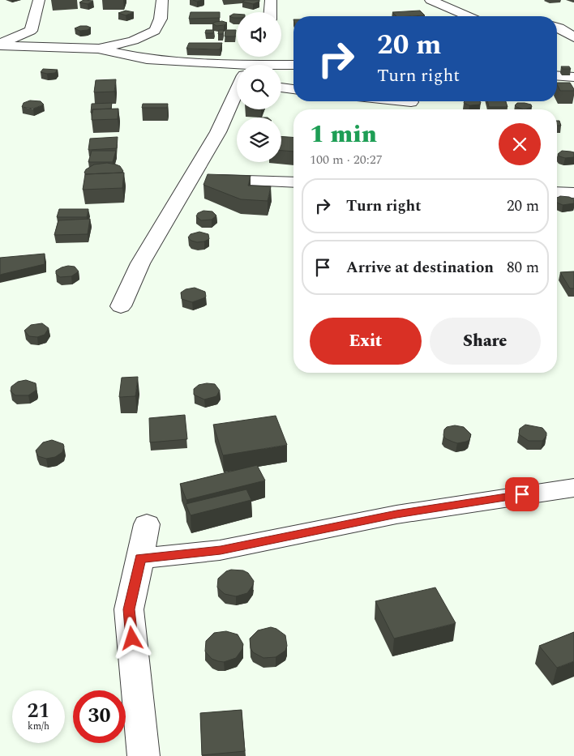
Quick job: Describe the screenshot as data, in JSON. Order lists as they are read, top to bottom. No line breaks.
{"page":{"turn":["20 m","Turn right"],"heading":["1 min","100 m · 20:27"],"list":[{"name":"Turn right","value":"20 m"},{"name":"Arrive at destination","value":"80 m"}],"buttons":["Exit","Share"],"speed":"21 km/h","limit":"30"}}
